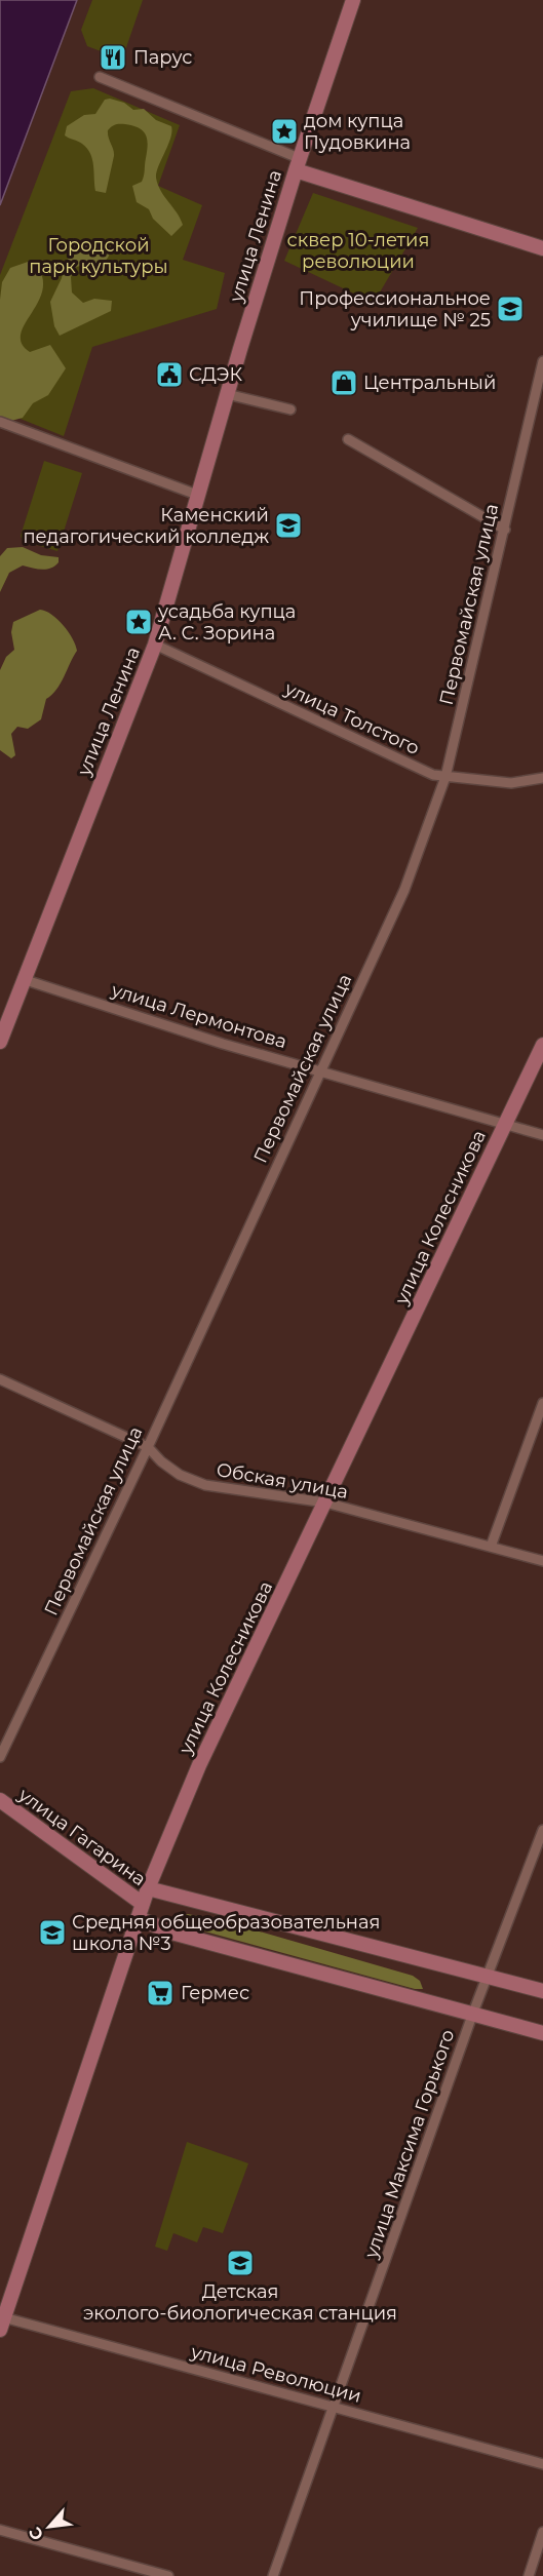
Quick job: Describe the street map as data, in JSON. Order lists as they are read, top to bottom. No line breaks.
{"streets":{"street":["улица Ленина","Первомайская улица","улица Толстого","улица Лермонтова","улица Колесникова","Обская улица","улица Гагарина","улица Максима Горького","улица Революции"]},"crossings":[["улица Ленина","улица Толстого"],["улица Ленина","улица Лермонтова"],["Первомайская улица","улица Толстого"],["Первомайская улица","улица Лермонтова"],["Первомайская улица","Обская улица"],["улица Лермонтова","улица Колесникова"],["улица Колесникова","Обская улица"],["улица Колесникова","улица Гагарина"],["улица Колесникова","улица Революции"],["улица Гагарина","улица Максима Горького"],["улица Максима Горького","улица Революции"]],"parks":["сквер 10-летия революции","Городской парк культуры"],"places":{"restaurant":["Парус"],"place":["дом купца Пудовкина","усадьба купца А. С. Зорина"],"school or university":["Профессиональное училище № 25","Каменский педагогический колледж","Средняя общеобразовательная школа №3","Детская эколого-биологическая станция"],"public building":["СДЭК"],"shop":["Центральный"],"supermarket":["Гермес"]},"north":"bottom left"}
